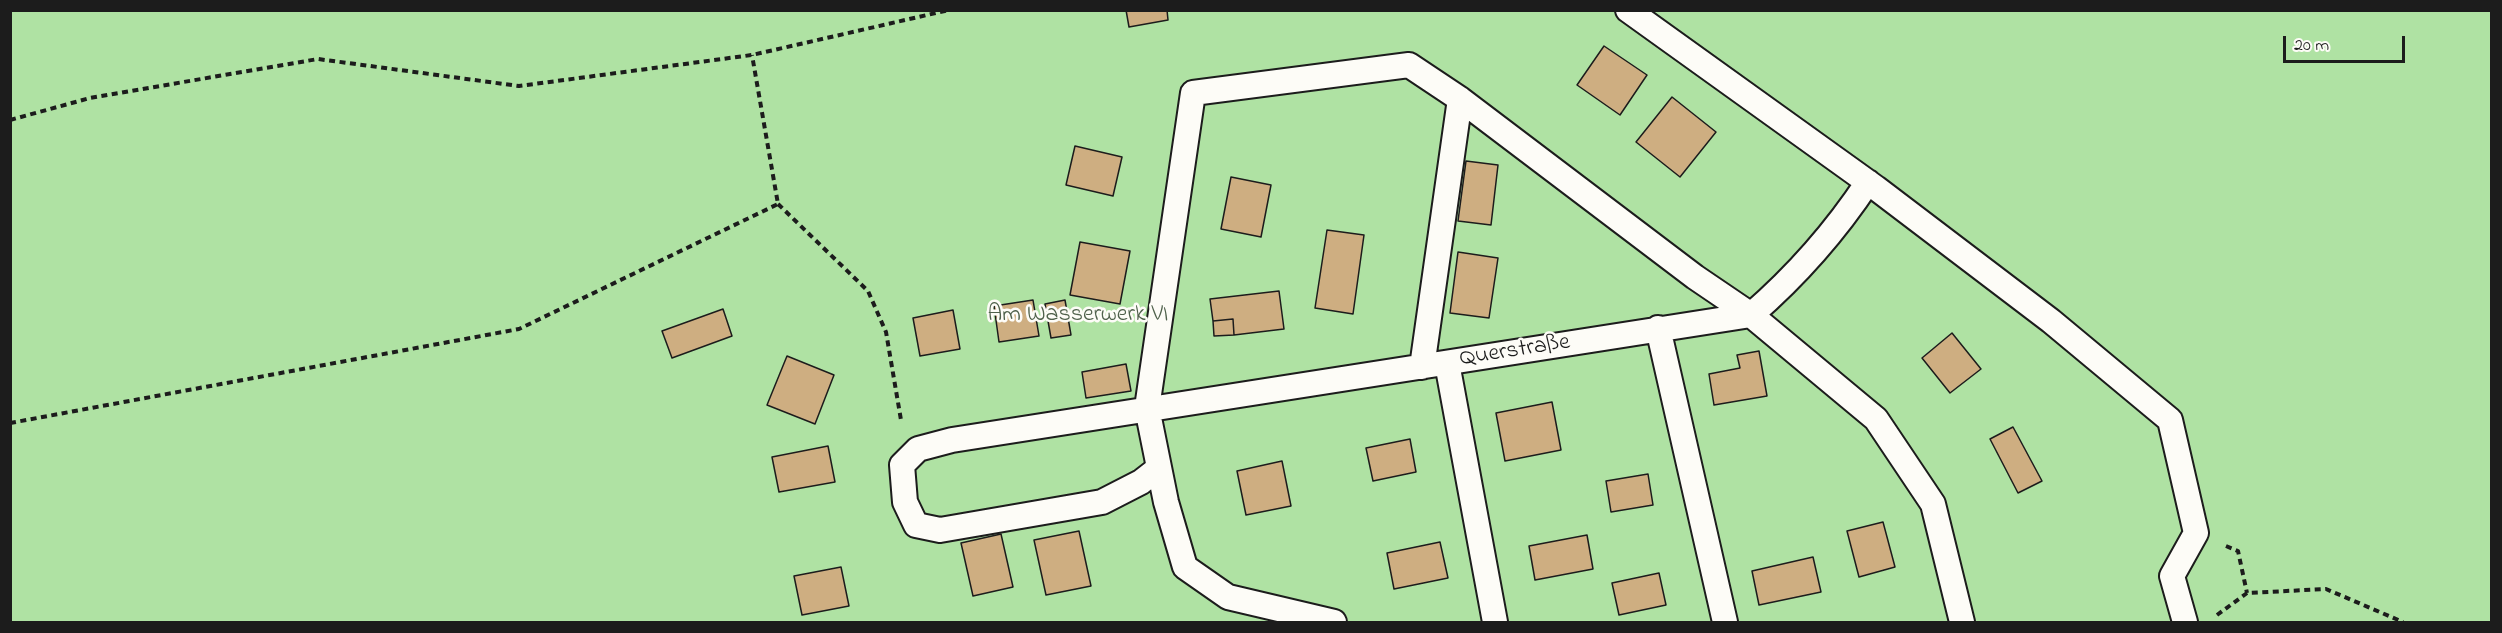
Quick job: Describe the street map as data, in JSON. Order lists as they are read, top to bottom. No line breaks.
{"streets":{"lane":["Querstraße"]},"parks":["Am Wasserwerk VI"],"scale_bar":"20 m"}
